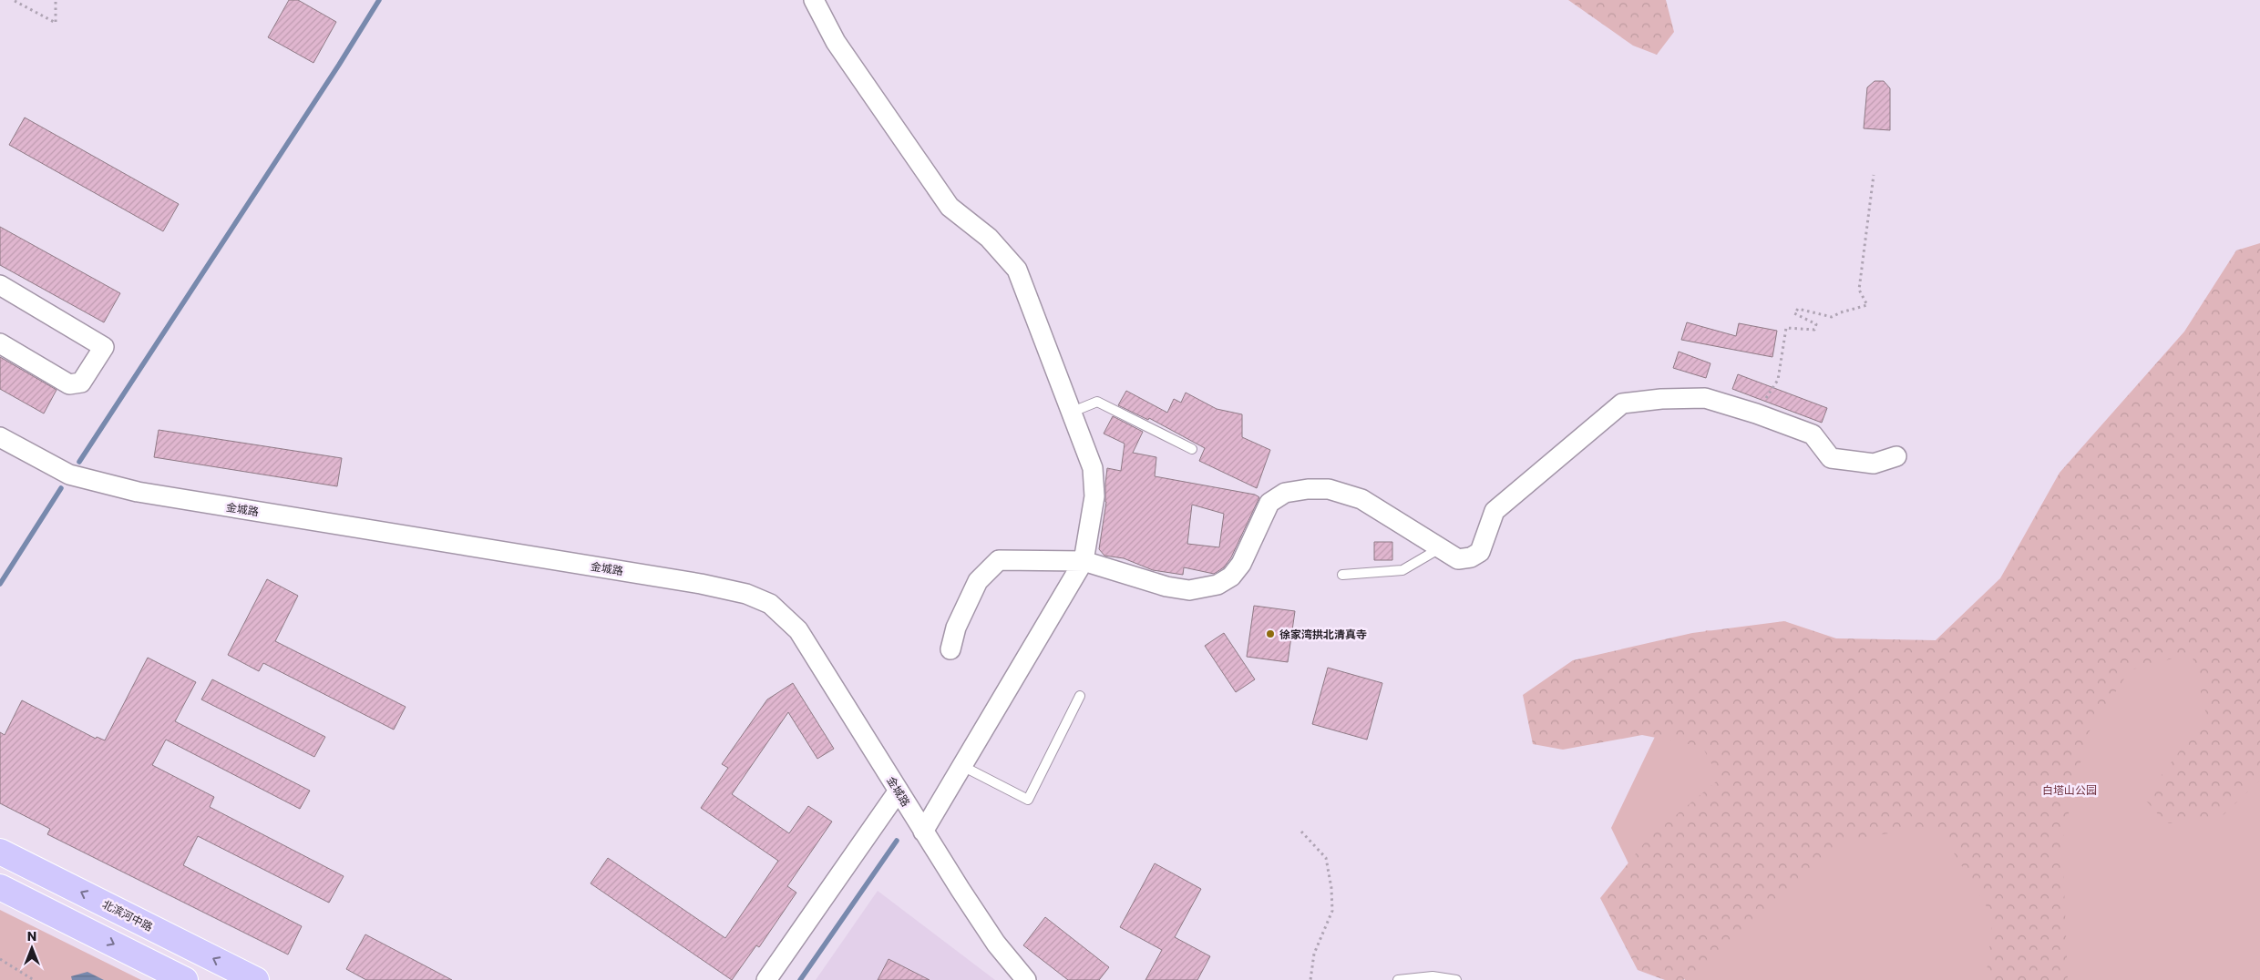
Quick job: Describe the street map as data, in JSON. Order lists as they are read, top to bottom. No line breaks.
{"streets":{"main road":["北滨河中路"],"street":["金城路"]},"parks":["白塔山公园"],"places":["徐家湾拱北清真寺"],"north":"top"}
